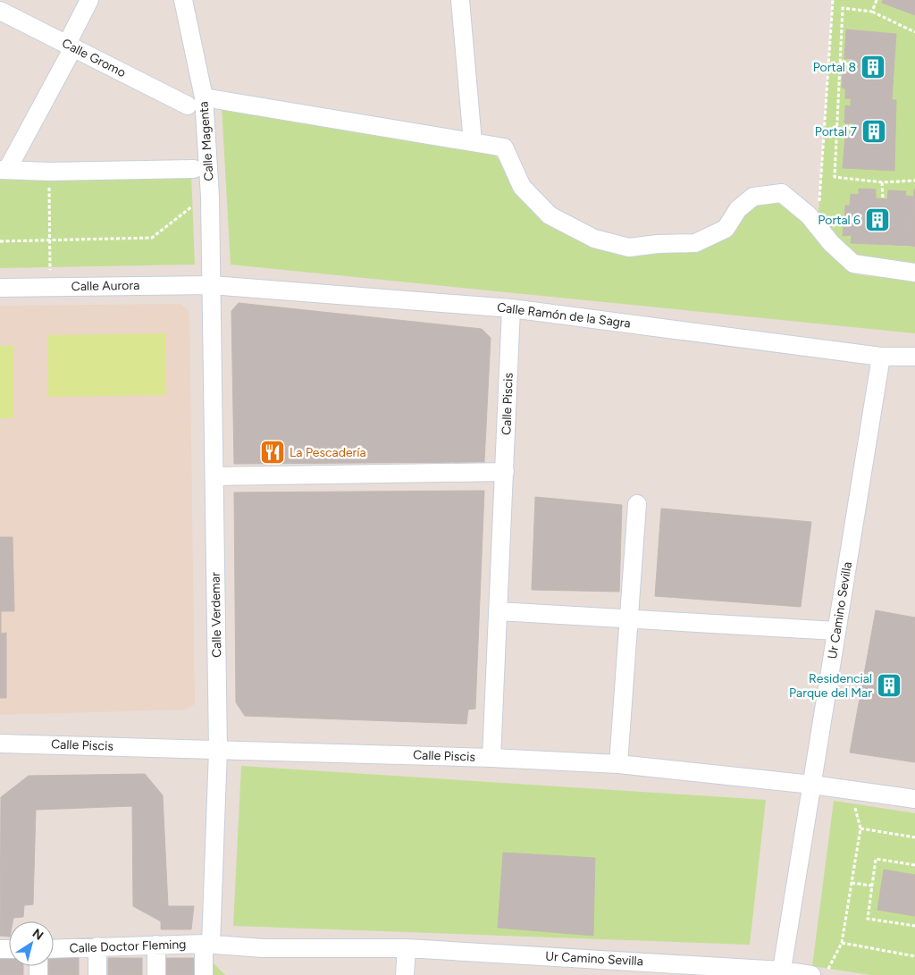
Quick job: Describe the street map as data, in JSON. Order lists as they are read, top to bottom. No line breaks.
{"streets":{"street":["Calle Gromo","Calle Magenta","Calle Aurora","Calle Ramón de la Sagra","Calle Piscis","Ur Camino Sevilla","Calle Verdemar","Calle Doctor Fleming"]},"crossings":[["Calle Magenta","Calle Aurora"],["Calle Magenta","Calle Ramón de la Sagra"],["Calle Magenta","Calle Verdemar"],["Calle Aurora","Calle Ramón de la Sagra"],["Calle Aurora","Calle Verdemar"],["Calle Ramón de la Sagra","Calle Piscis"],["Calle Ramón de la Sagra","Ur Camino Sevilla"],["Calle Ramón de la Sagra","Calle Verdemar"],["Calle Piscis","Calle Verdemar"],["Ur Camino Sevilla","Calle Doctor Fleming"],["Calle Verdemar","Calle Doctor Fleming"]],"places":{"building":["Portal 8","Portal 7","Portal 6","Residencial Parque del Mar"],"restaurant":["La Pescadería"]},"north":"top right"}
